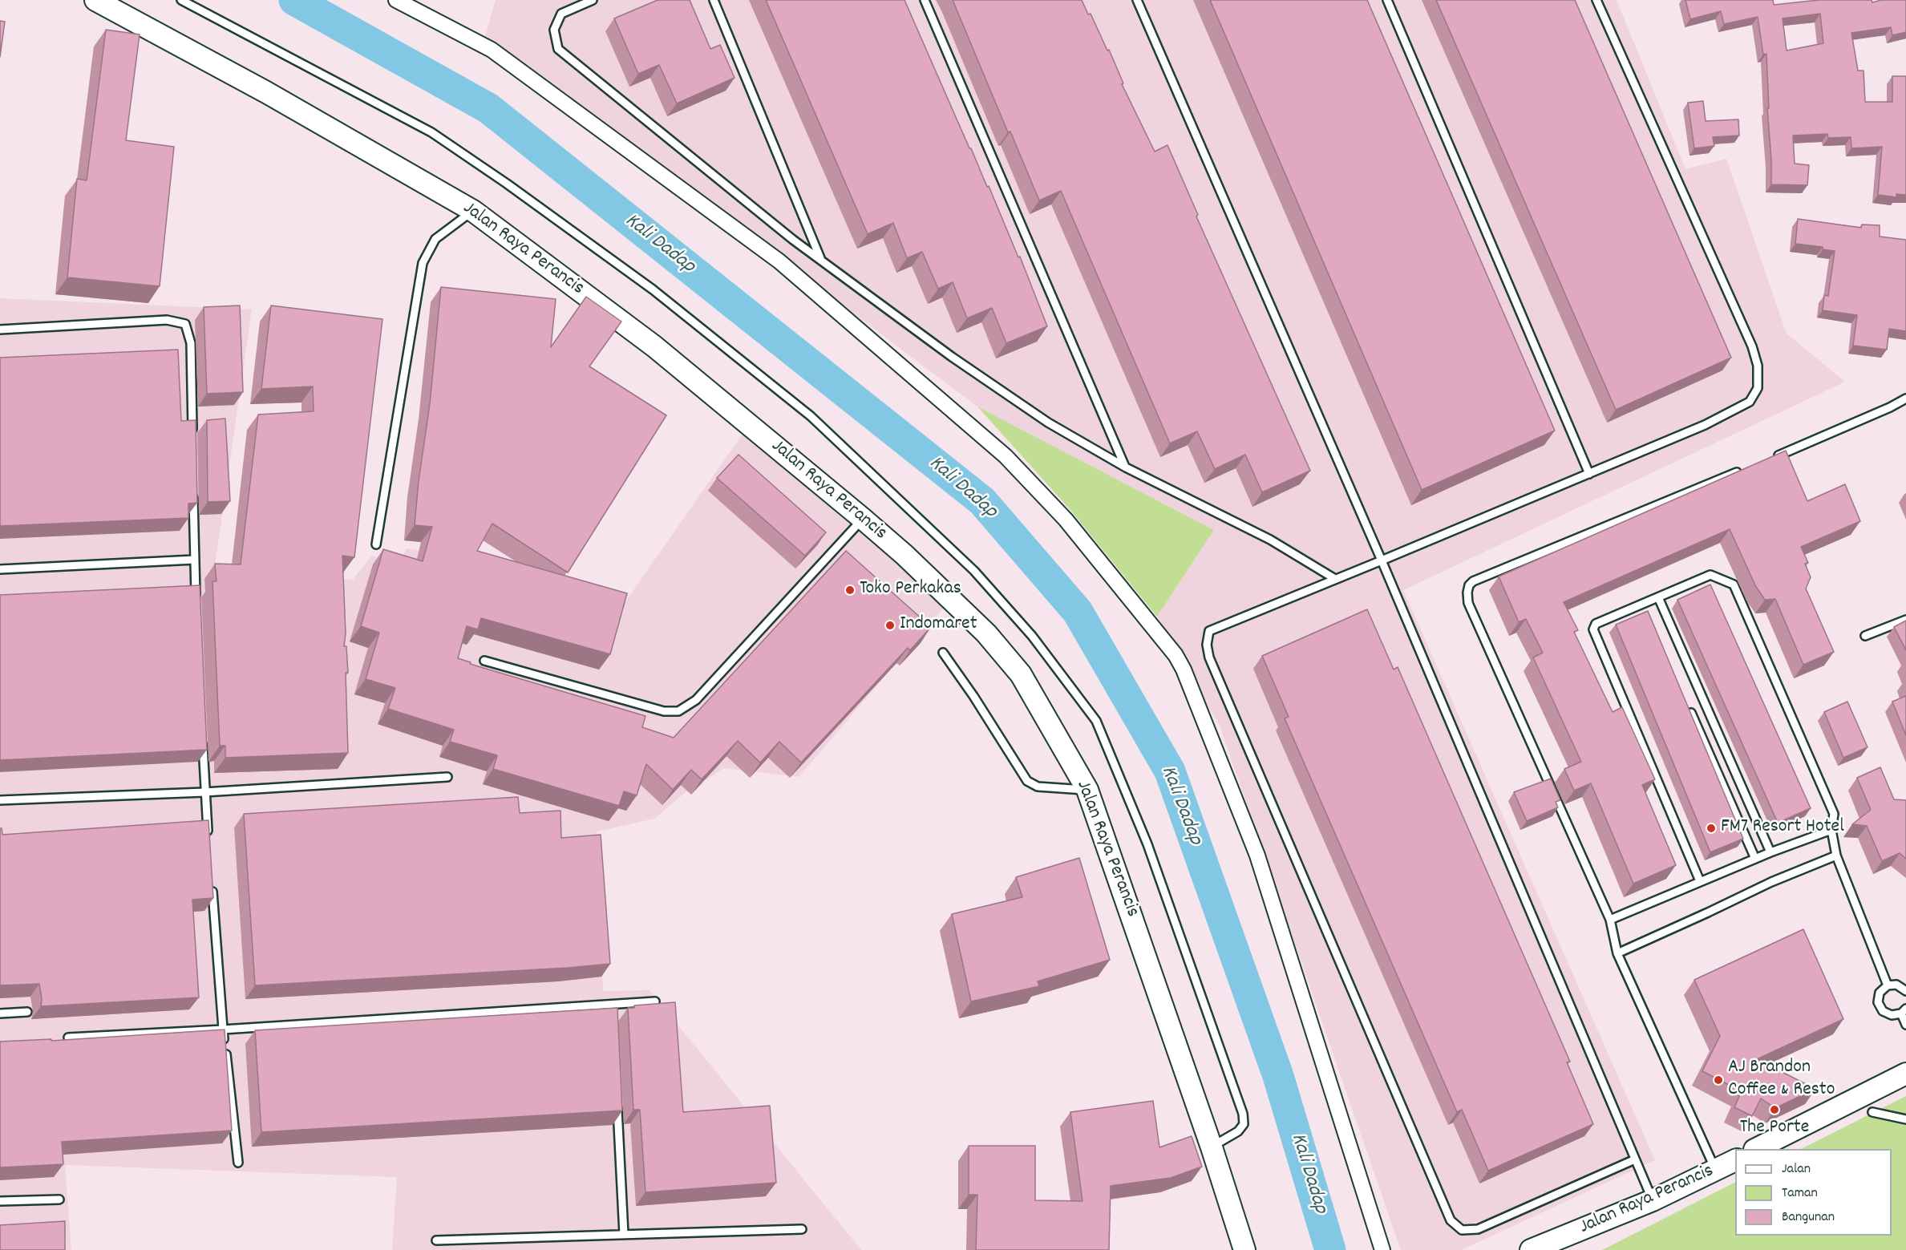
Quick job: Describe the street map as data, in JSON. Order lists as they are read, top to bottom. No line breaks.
{"streets":{"street":["Jalan Raya Perancis"]},"water":["Kali Dadap"],"places":["Toko Perkakas","Indomaret","FM7 Resort Hotel","AJ Brandon Coffee & Resto","The Porte"],"legend":["Jalan","Taman","Bangunan"]}
